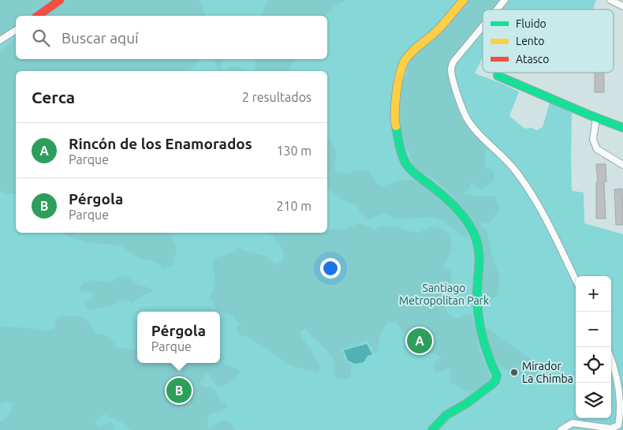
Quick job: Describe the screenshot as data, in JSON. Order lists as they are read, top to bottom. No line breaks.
{"parks":["Santiago Metropolitan Park"],"places":["Mirador La Chimba"],"legend":["Fluido","Lento","Atasco"],"page":{"search":"Buscar aquí","heading":["Cerca","2 resultados"],"list":[{"mark":"A","name":"Rincón de los Enamorados","note":"Parque","value":"130 m"},{"mark":"B","name":"Pérgola","note":"Parque","value":"210 m"}],"map_buttons":["+","−"],"popup":["Pérgola","Parque"],"pins":["A","B"]}}
